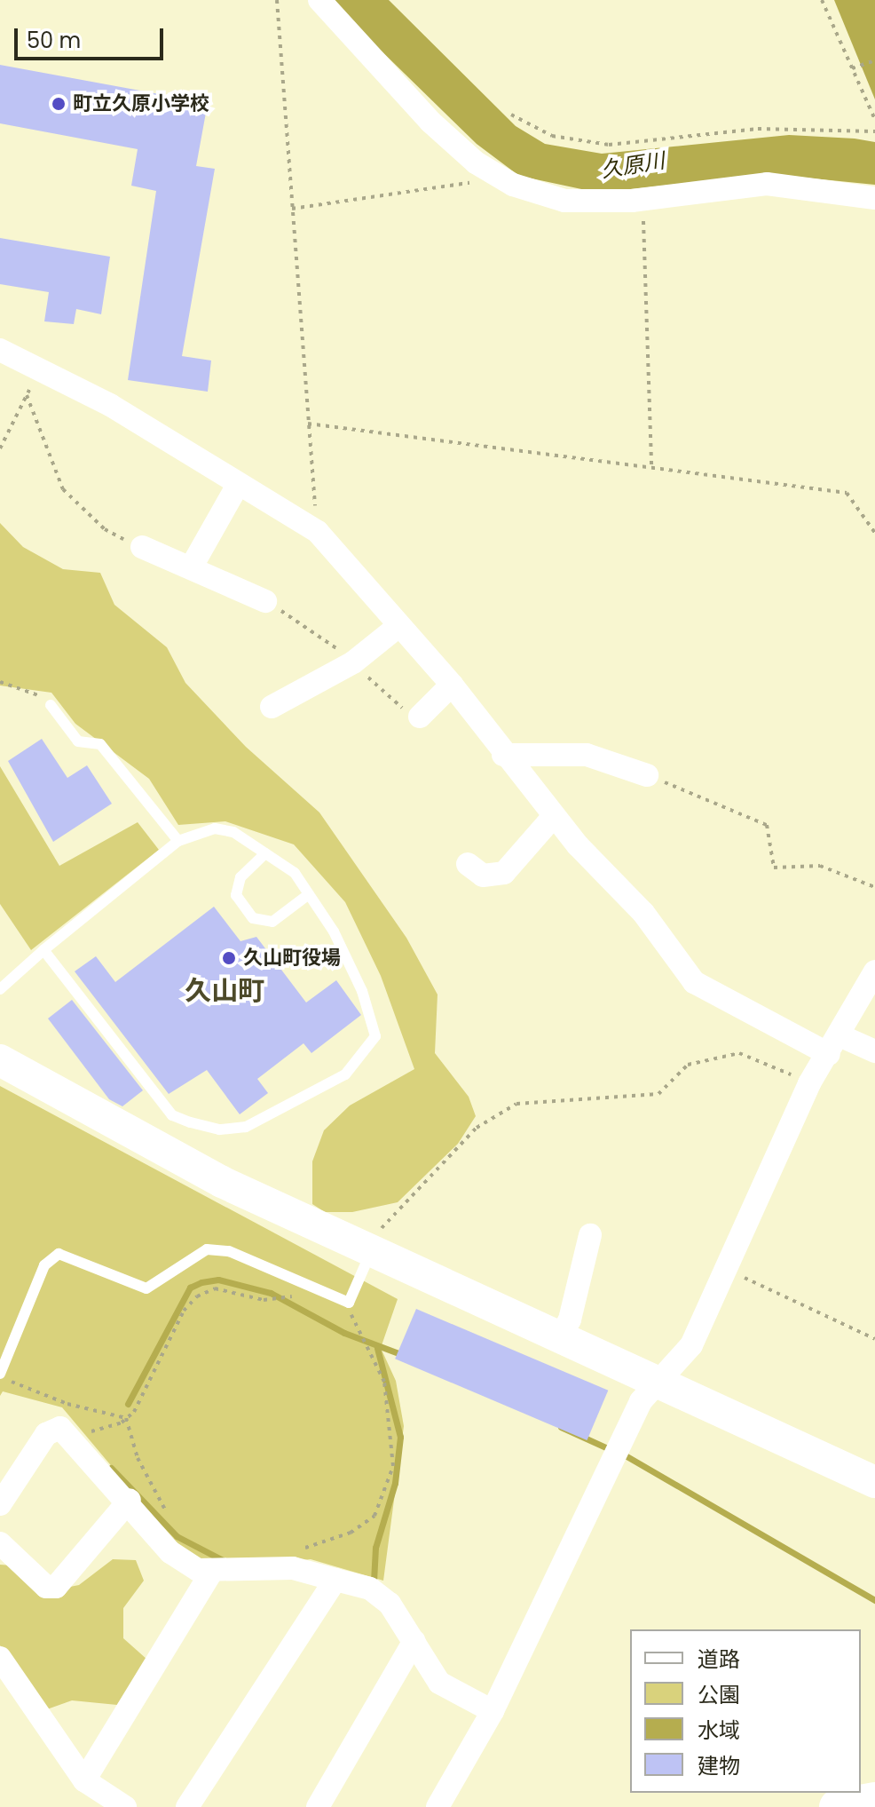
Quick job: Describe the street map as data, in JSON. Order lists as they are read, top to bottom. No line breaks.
{"districts":["久山町"],"water":["久原川"],"places":["町立久原小学校","久山町役場"],"legend":["道路","公園","水域","建物"],"scale_bar":"50 m"}
